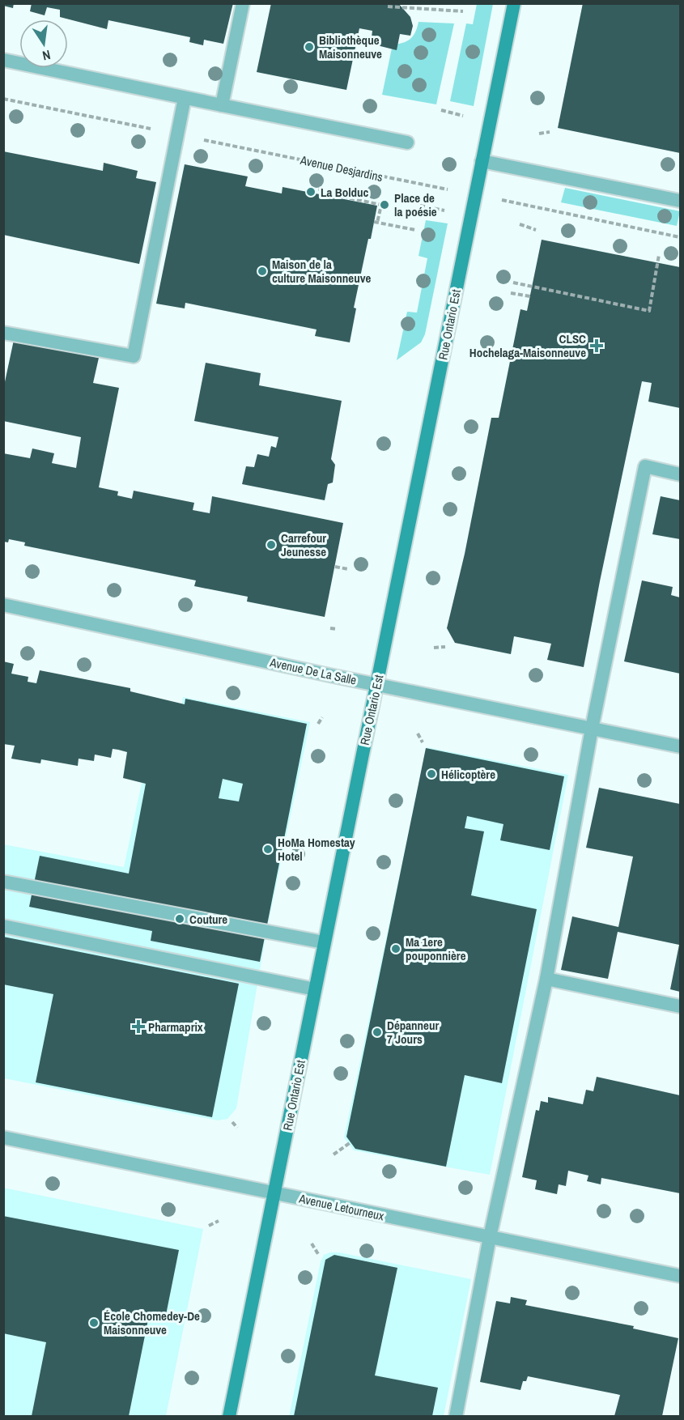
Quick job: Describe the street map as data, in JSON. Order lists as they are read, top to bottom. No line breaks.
{"streets":{"main road":["Rue Ontario Est"],"street":["Avenue De La Salle","Avenue Letourneux"],"path":["Avenue Desjardins"]},"crossings":[["Avenue Desjardins","Rue Ontario Est"],["Rue Ontario Est","Avenue De La Salle"],["Rue Ontario Est","Avenue Letourneux"]],"places":{"other":["Bibliothèque Maisonneuve","La Bolduc","Place de la poésie","Maison de la culture Maisonneuve","Carrefour Jeunesse","Hélicoptère","HoMa Homestay Hotel","Couture","Ma 1ere pouponnière","Dépanneur 7 Jours","École Chomedey-De Maisonneuve"],"health":["CLSC Hochelaga-Maisonneuve","Pharmaprix"]},"north":"bottom"}
